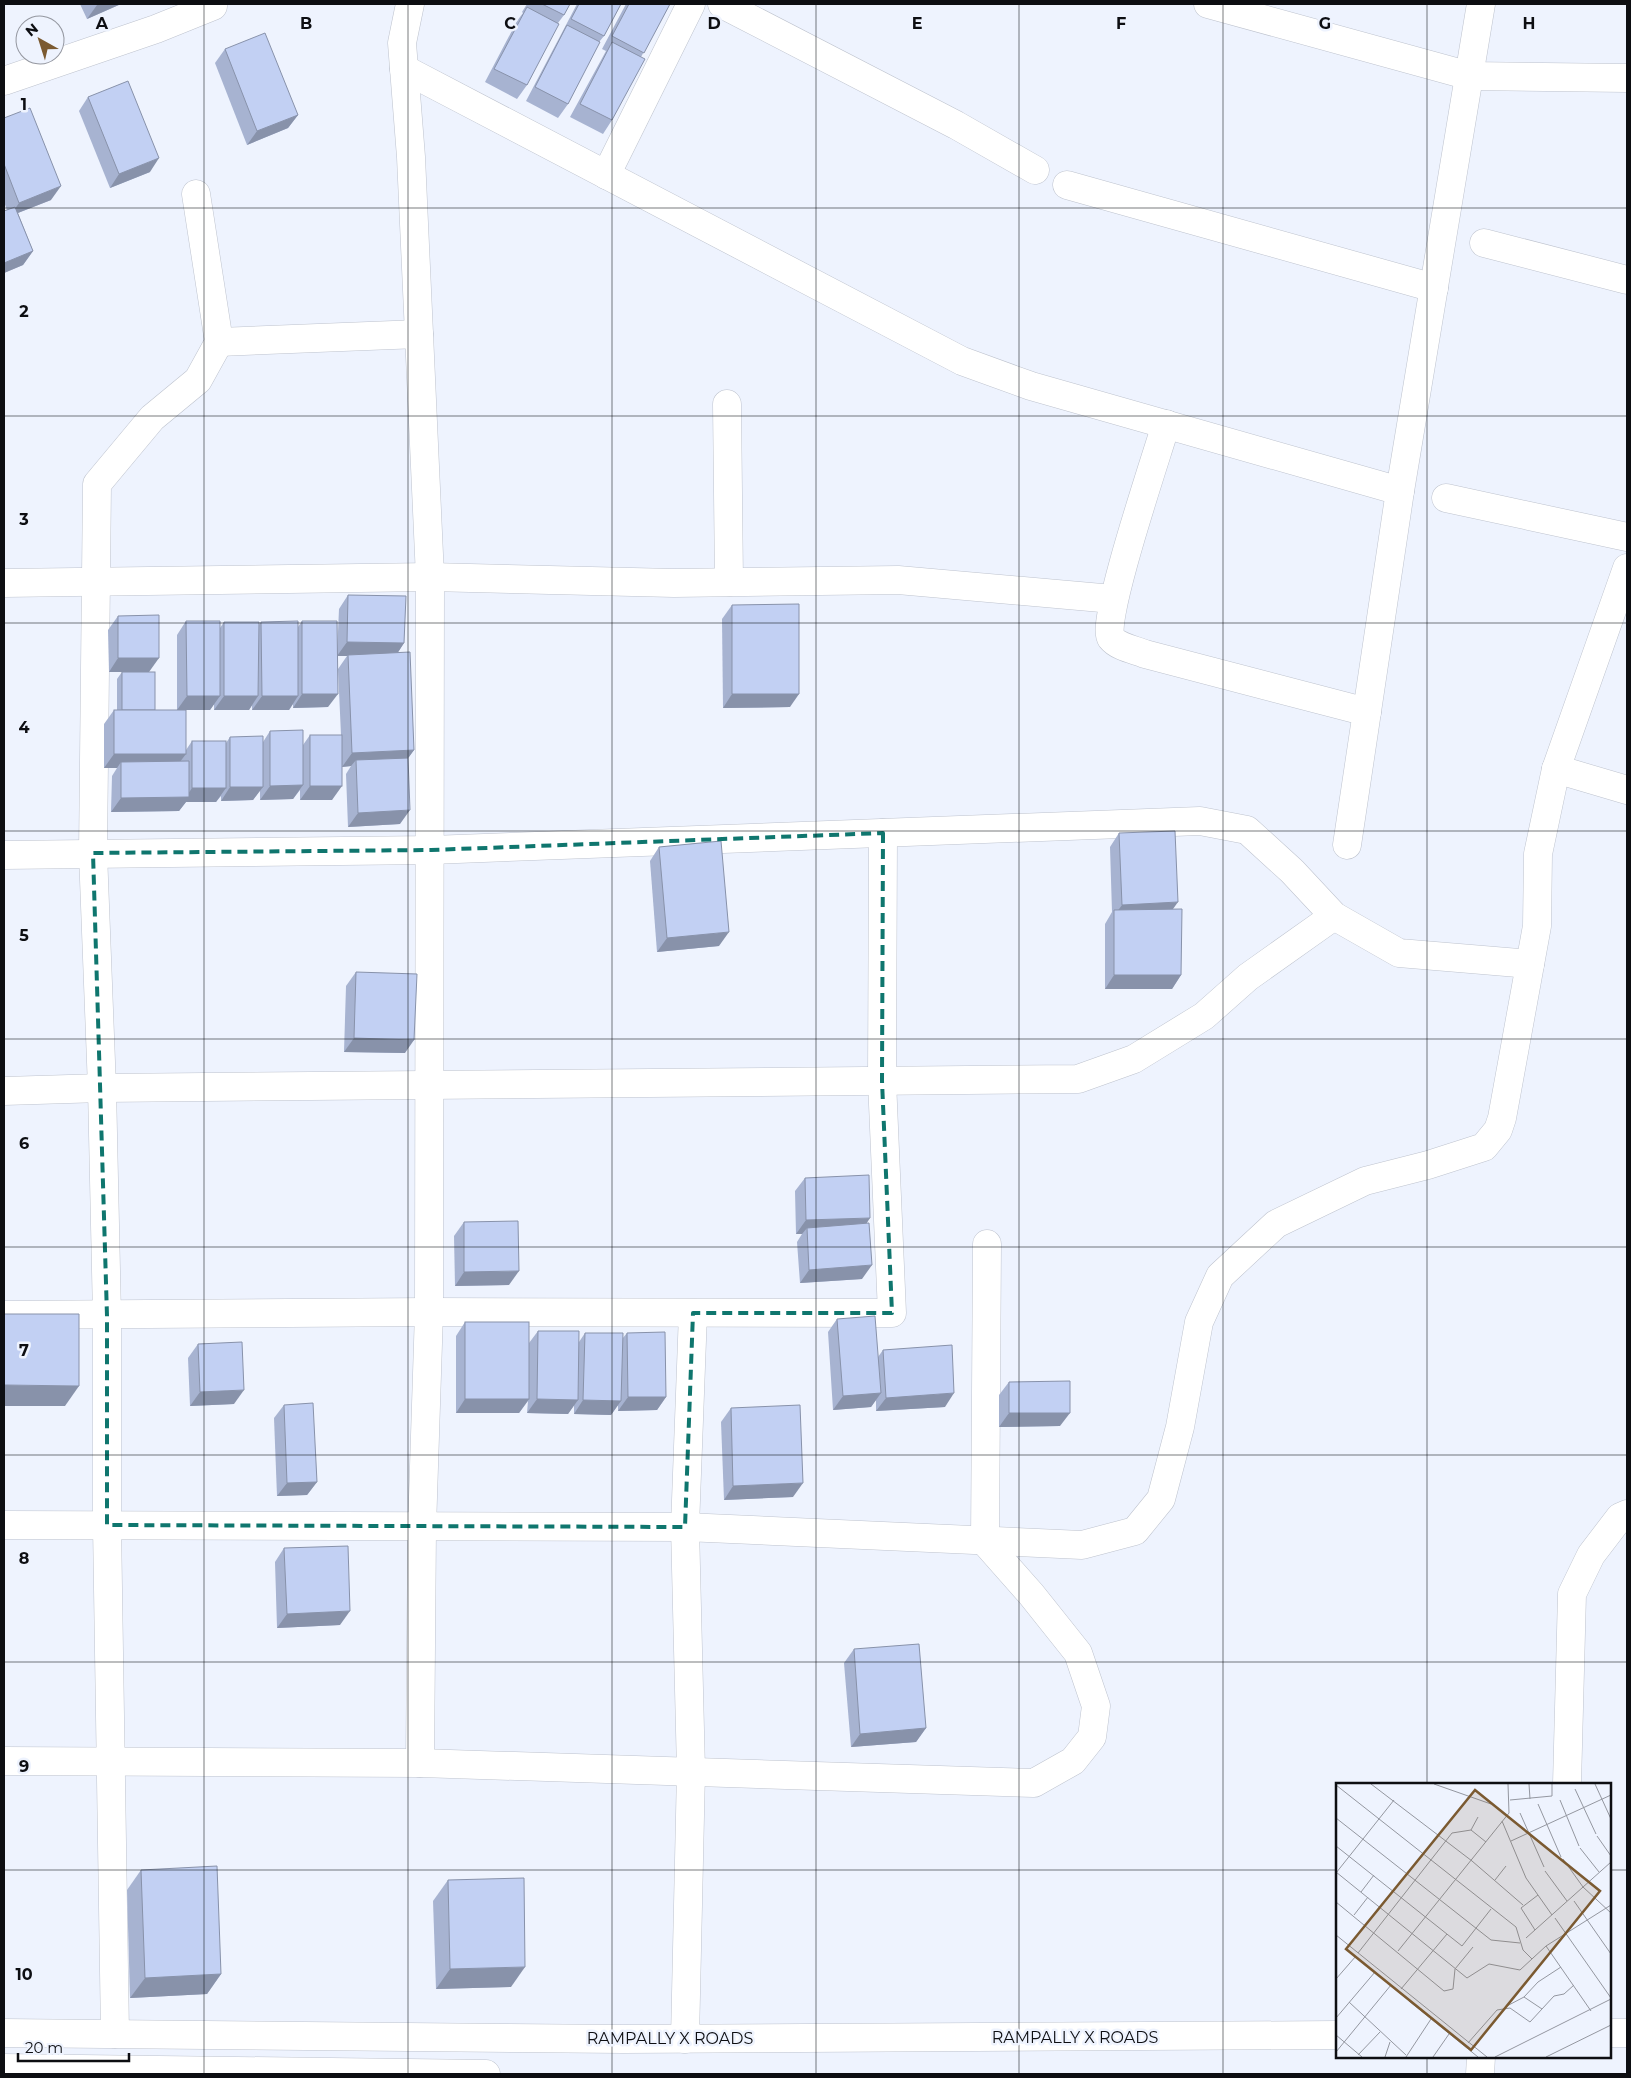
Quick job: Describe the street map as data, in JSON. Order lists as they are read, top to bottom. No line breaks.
{"streets":{"street":["RAMPALLY X ROADS"]},"scale_bar":"20 m","north":"top left","grid":{"columns":["A","B","C","D","E","F","G","H"],"rows":["1","2","3","4","5","6","7","8","9","10"]}}
